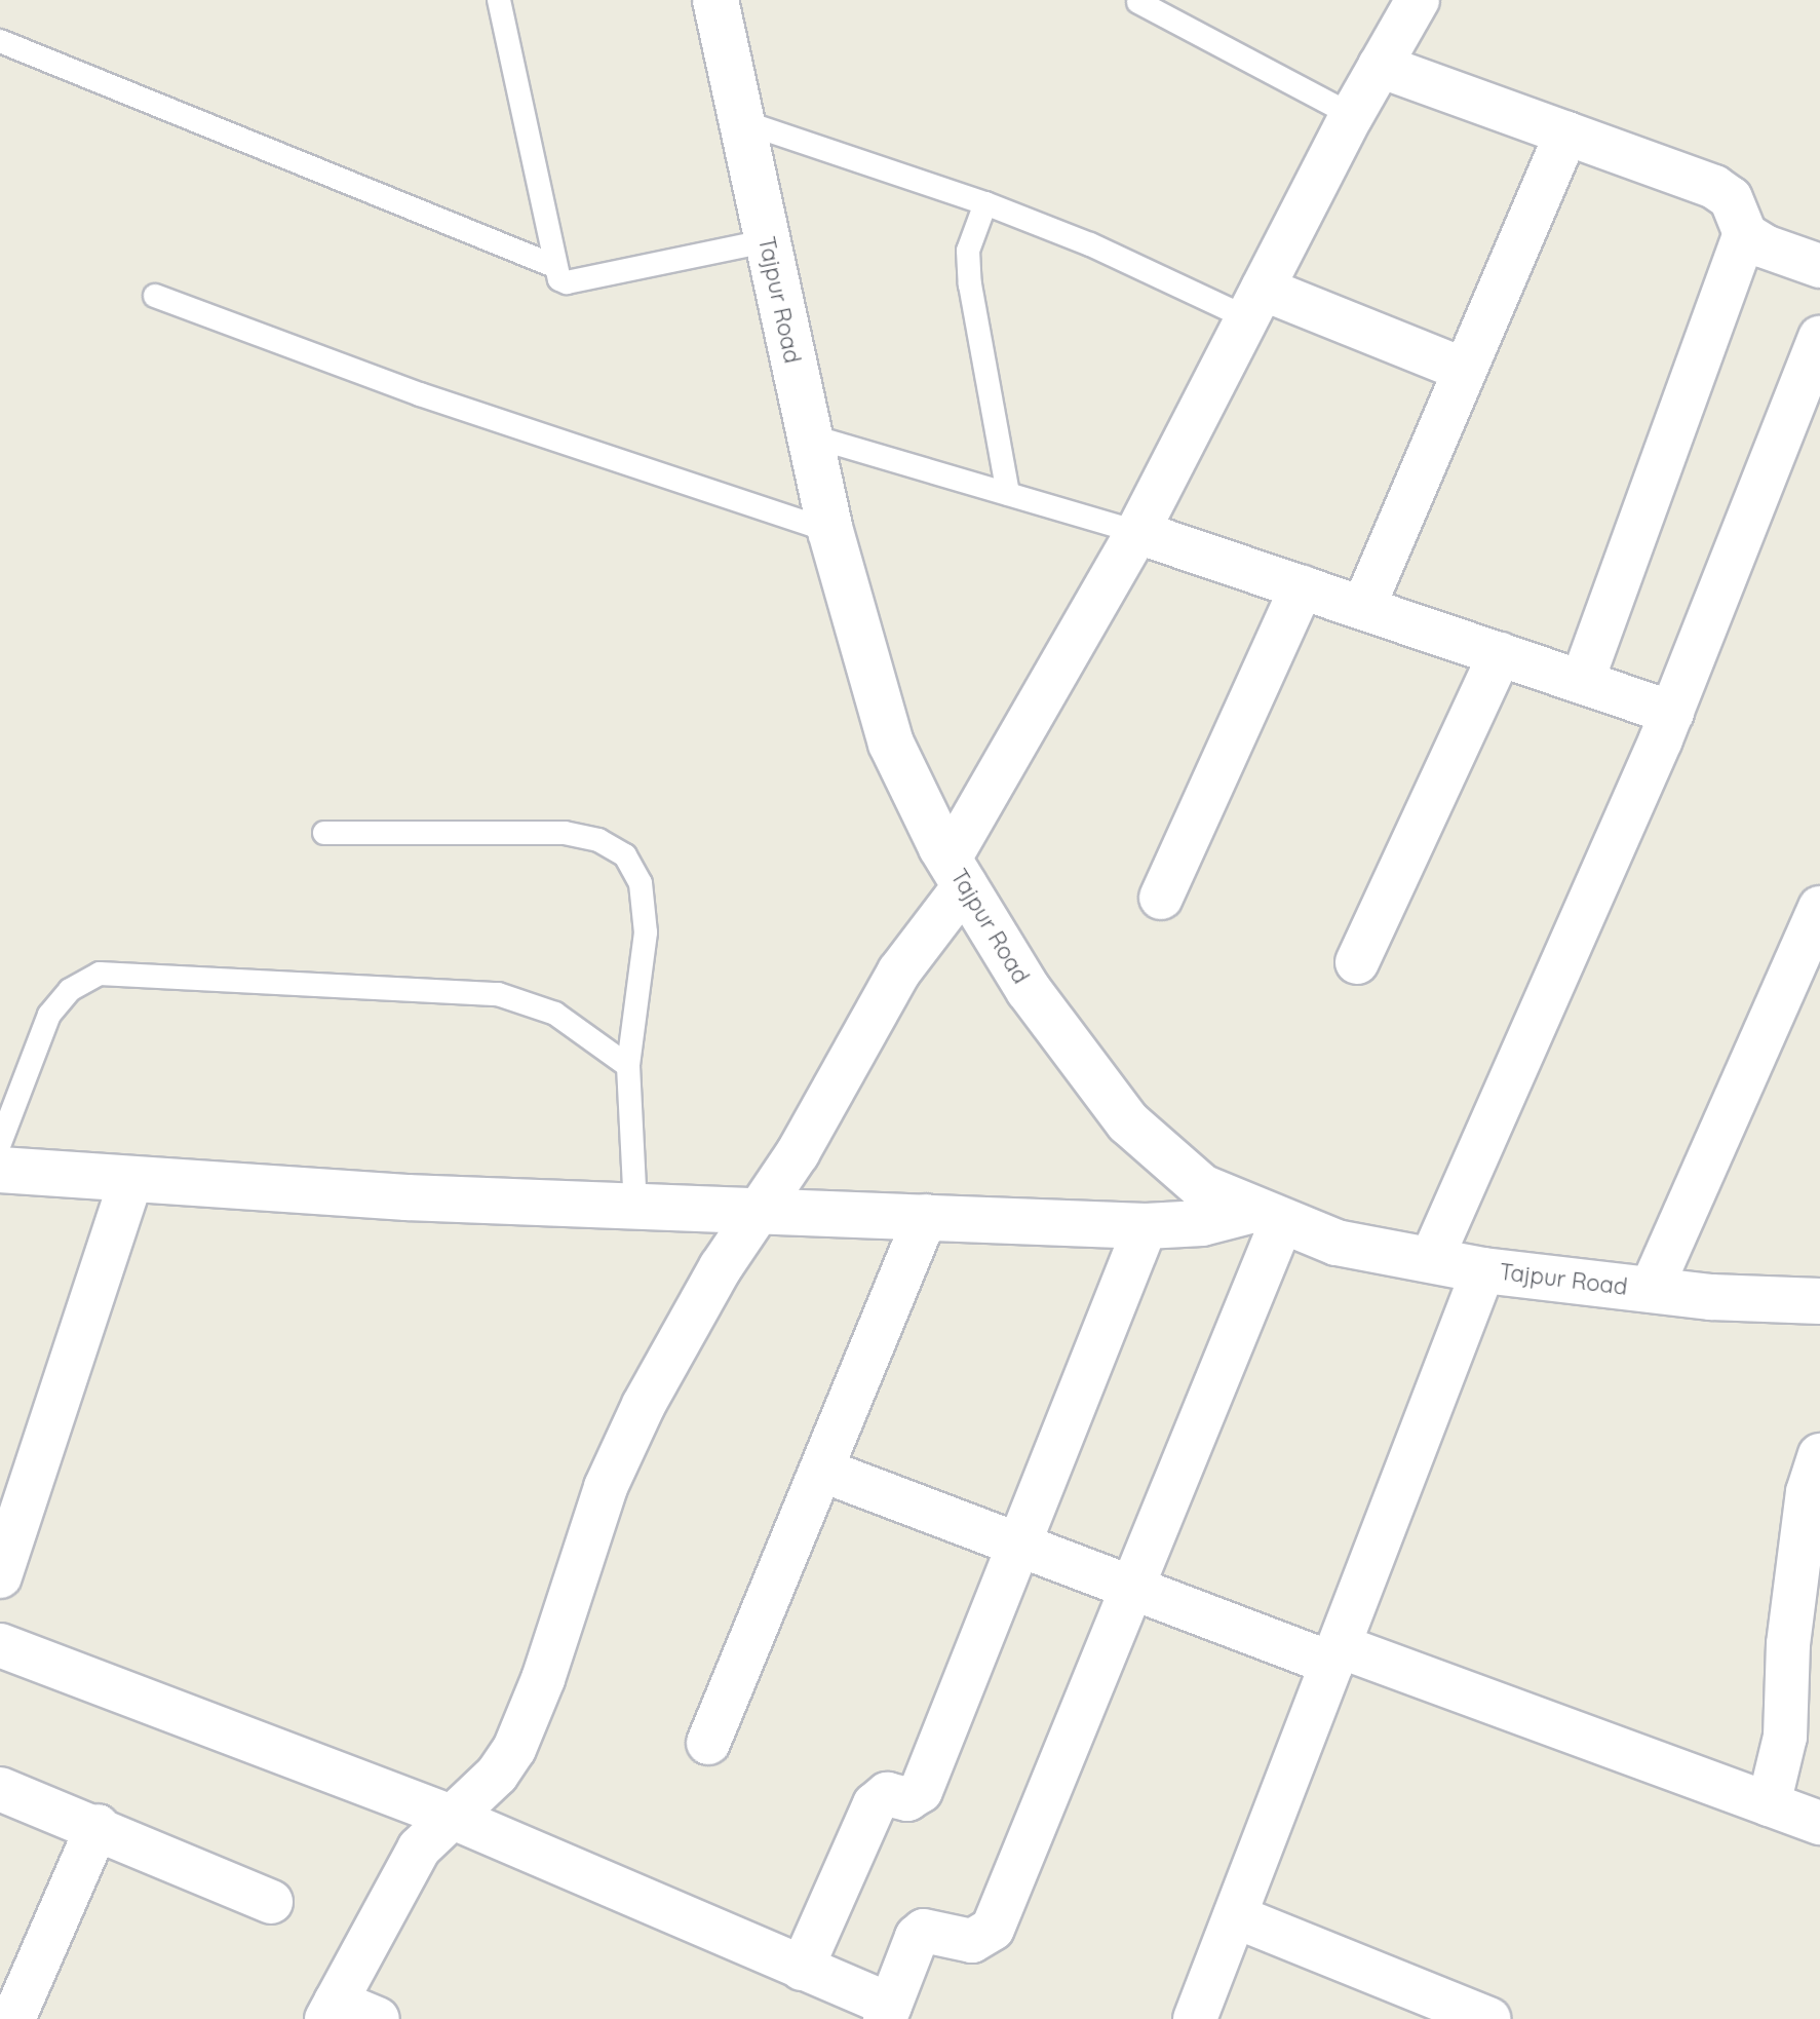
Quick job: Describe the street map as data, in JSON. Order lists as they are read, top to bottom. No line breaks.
{"streets":{"main road":["Tajpur Road"]}}
